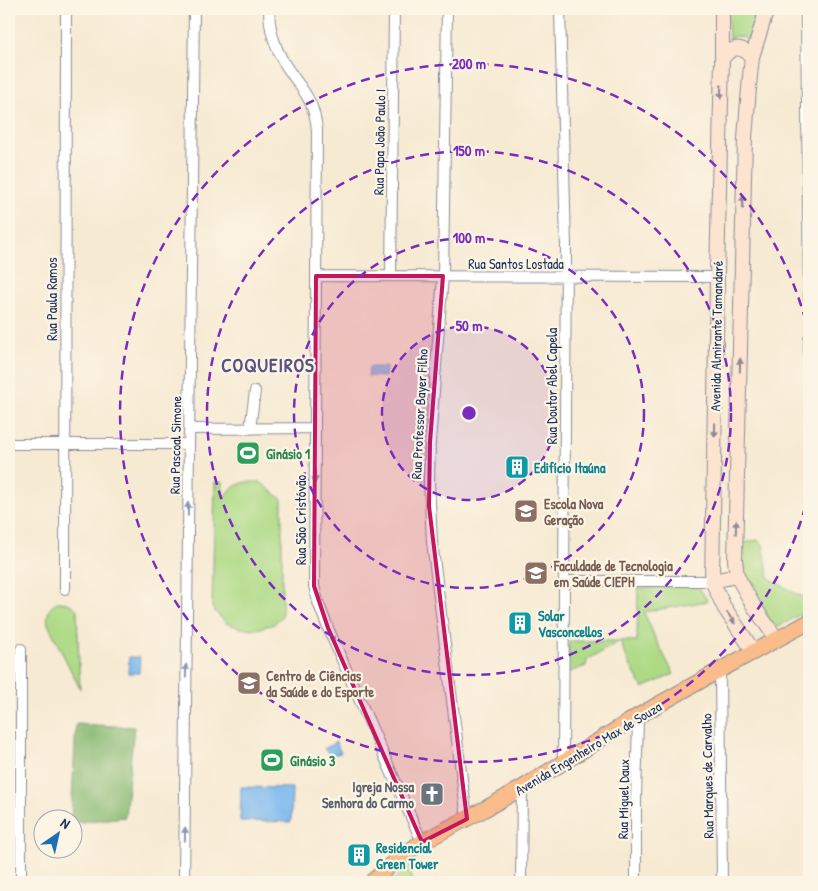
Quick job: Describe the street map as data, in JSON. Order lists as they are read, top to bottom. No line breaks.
{"streets":{"main road":["Avenida Almirante Tamandaré","Avenida Engenheiro Max de Souza"],"street":["Rua Papa João Paulo I","Rua Santos Lostada","Rua Paula Ramos","Rua Doutor Abel Capela","Rua Professor Bayer Filho","Rua Pascoal Simone","Rua São Cristóvão","Rua Marques de Carvalho","Rua Miguel Daux"]},"crossings":[["Rua Papa João Paulo I","Rua Santos Lostada"],["Rua Santos Lostada","Avenida Almirante Tamandaré"],["Rua Santos Lostada","Rua Doutor Abel Capela"],["Rua Santos Lostada","Rua Professor Bayer Filho"],["Rua Santos Lostada","Rua São Cristóvão"],["Avenida Almirante Tamandaré","Avenida Engenheiro Max de Souza"],["Rua Doutor Abel Capela","Avenida Engenheiro Max de Souza"],["Rua Professor Bayer Filho","Avenida Engenheiro Max de Souza"],["Rua São Cristóvão","Avenida Engenheiro Max de Souza"],["Avenida Engenheiro Max de Souza","Rua Marques de Carvalho"],["Avenida Engenheiro Max de Souza","Rua Miguel Daux"]],"one_way":["Rua Pascoal Simone","Rua São Cristóvão"],"districts":["COQUEIROS"],"places":{"sports":["Ginásio 1","Ginásio 3"],"building":["Edifício Itaúna","Solar Vasconcellos","Residencial Green Tower"],"school or university":["Escola Nova Geração","Faculdade de Tecnologia em Saúde CIEPH","Centro de Ciências da Saúde e do Esporte"],"church":["Igreja Nossa Senhora do Carmo"]},"north":"top right","rings":["200 m","150 m","100 m","50 m"]}
